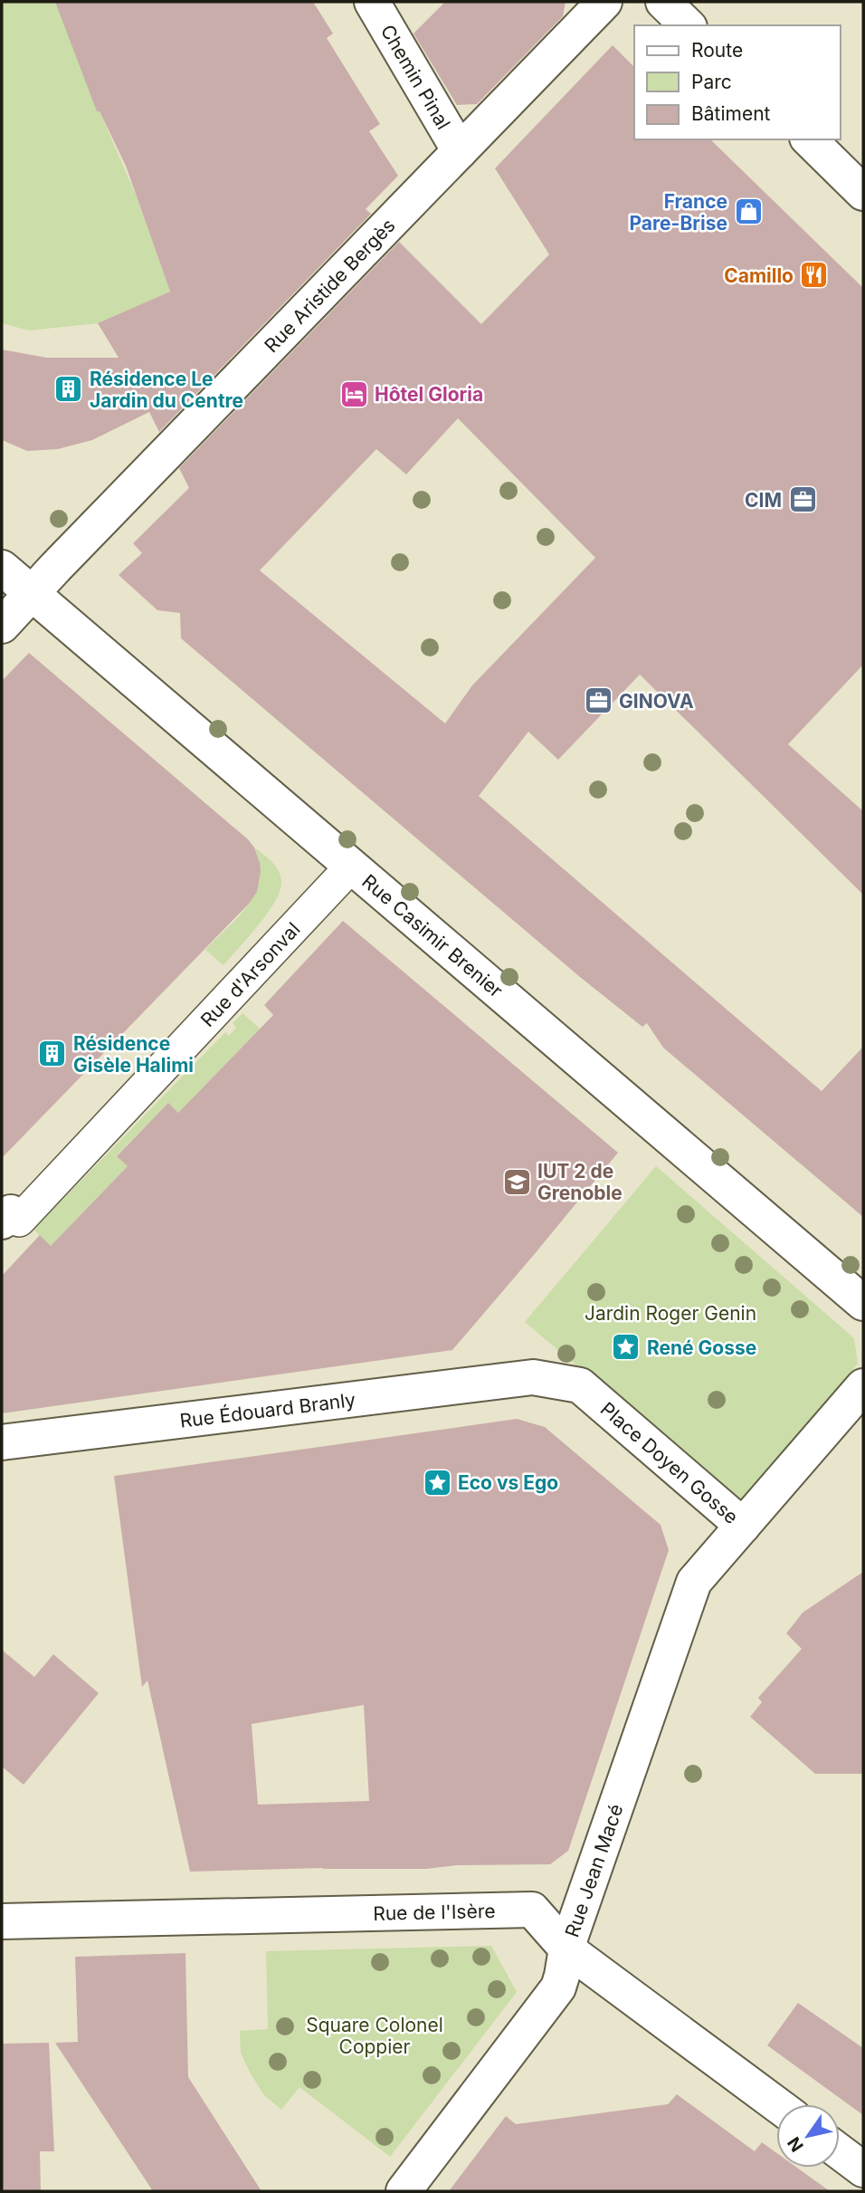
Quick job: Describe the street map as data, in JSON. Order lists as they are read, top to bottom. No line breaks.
{"streets":{"street":["Chemin Pinal","Rue Aristide Bergès","Rue Casimir Brenier","Rue d'Arsonval","Rue Édouard Branly","Place Doyen Gosse","Rue Jean Macé","Rue de l'Isère"]},"crossings":[["Chemin Pinal","Rue Aristide Bergès"],["Rue Aristide Bergès","Rue Casimir Brenier"],["Rue Casimir Brenier","Rue d'Arsonval"],["Rue Édouard Branly","Place Doyen Gosse"],["Place Doyen Gosse","Rue Jean Macé"],["Rue Jean Macé","Rue de l'Isère"]],"parks":["Jardin Roger Genin","Square Colonel Coppier"],"places":{"shop":["France Pare-Brise"],"restaurant":["Camillo"],"building":["Résidence Le Jardin du Centre","Résidence Gisèle Halimi"],"hotel":["Hôtel Gloria"],"office":["CIM","GINOVA"],"school or university":["IUT 2 de Grenoble"],"place":["René Gosse","Eco vs Ego"]},"legend":["Route","Parc","Bâtiment"],"north":"bottom left"}
